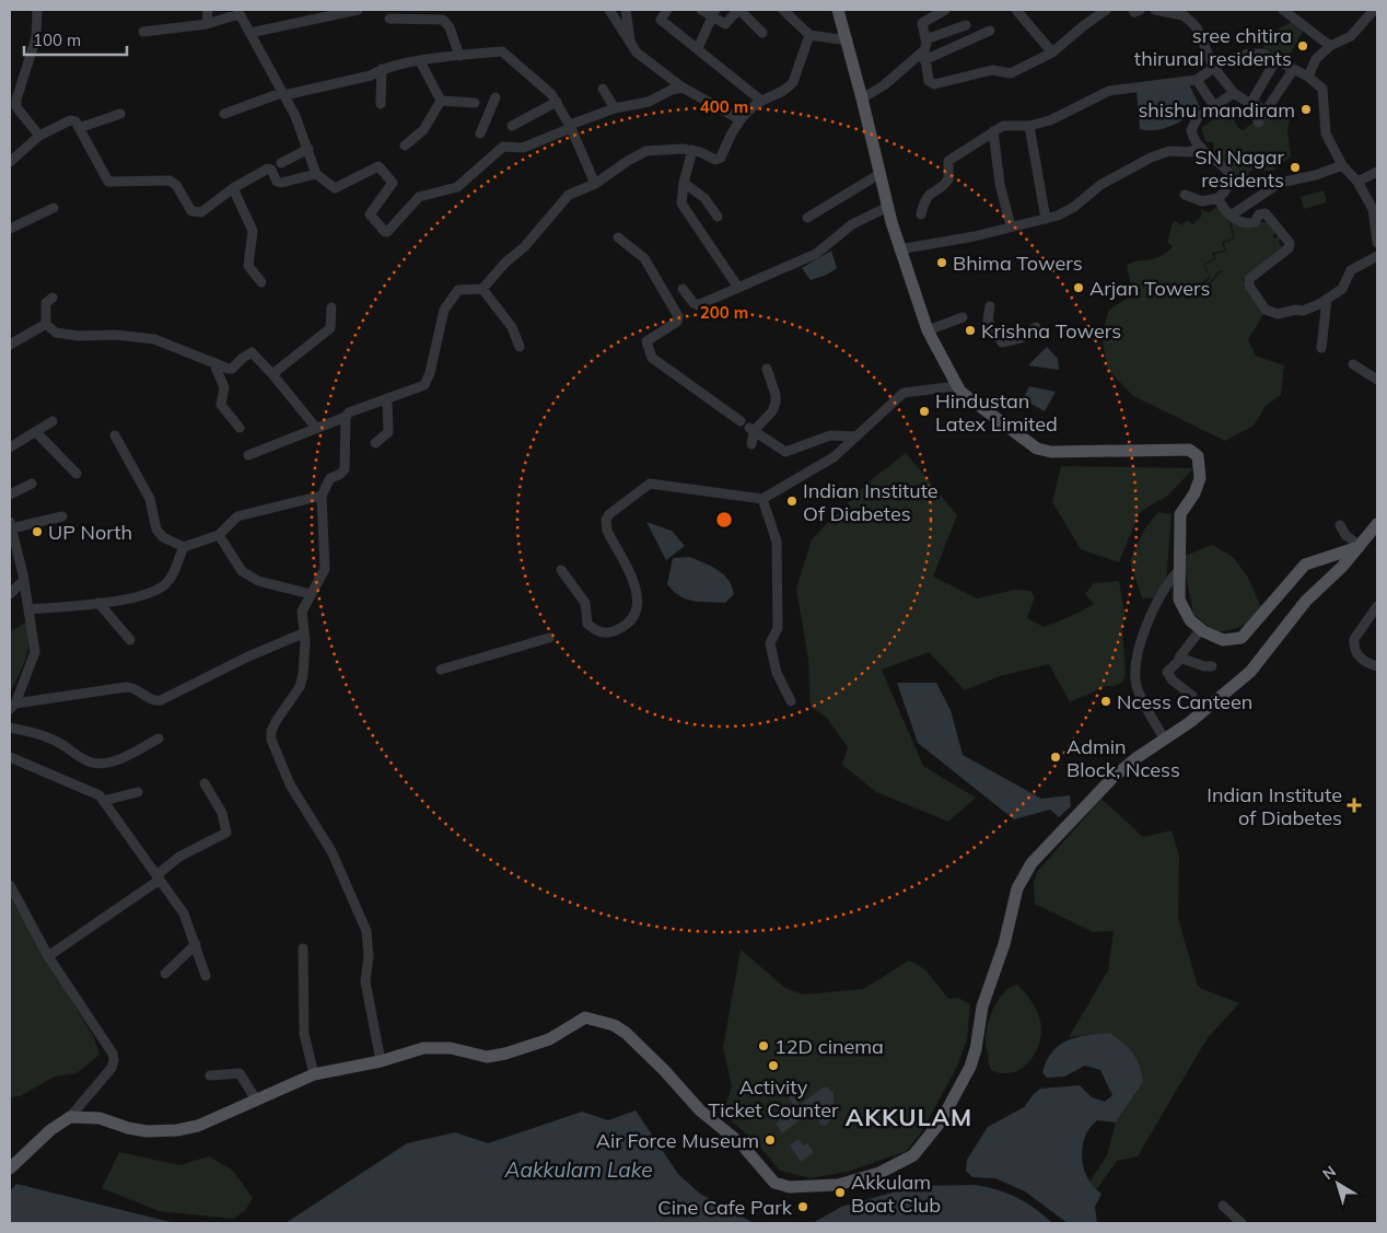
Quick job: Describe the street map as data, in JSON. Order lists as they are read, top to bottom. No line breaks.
{"districts":["AKKULAM"],"water":["Aakkulam Lake"],"places":{"other":["sree chitira thirunal residents","shishu mandiram","SN Nagar residents","Bhima Towers","Arjan Towers","Krishna Towers","Hindustan Latex Limited","Indian Institute Of Diabetes","UP North","Ncess Canteen","Admin Block, Ncess","12D cinema","Activity Ticket Counter","Air Force Museum","Akkulam Boat Club","Cine Cafe Park"],"health":["Indian Institute of Diabetes"]},"scale_bar":"100 m","north":"top left","rings":["400 m","200 m"]}
